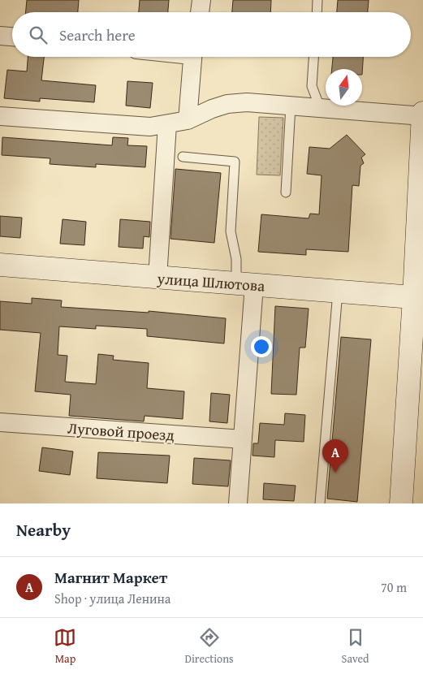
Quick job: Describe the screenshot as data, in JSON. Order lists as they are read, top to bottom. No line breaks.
{"streets":{"main road":["улица Шлютова"],"street":["Луговой проезд"]},"north":"top","page":{"search":"Search here","pins":"A","heading":"Nearby","list":[{"mark":"A","name":"Магнит Маркет","note":"Shop · улица Ленина","value":"70 m"}],"nav":["Map","Directions","Saved"]}}
